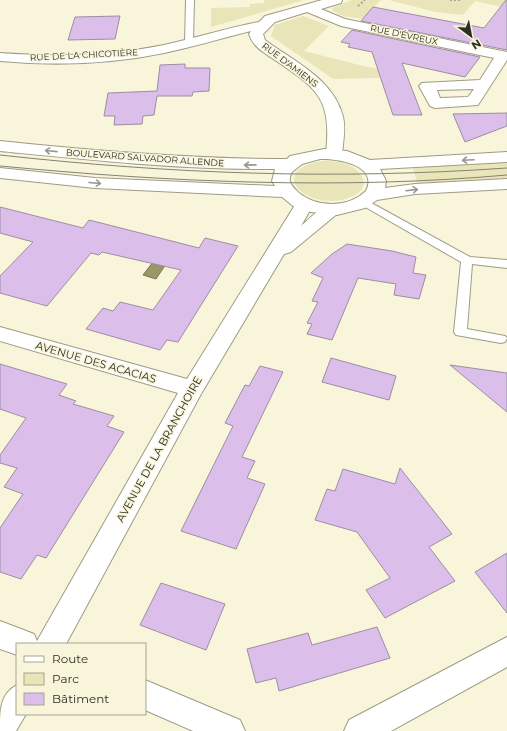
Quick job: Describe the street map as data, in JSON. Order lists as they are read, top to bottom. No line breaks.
{"streets":{"street":["RUE D'ÉVREUX","RUE DE LA CHICOTIÈRE","RUE D'AMIENS","BOULEVARD SALVADOR ALLENDE","AVENUE DES ACACIAS","AVENUE DE LA BRANCHOIRE"]},"crossings":[["RUE D'ÉVREUX","RUE D'AMIENS"],["RUE DE LA CHICOTIÈRE","RUE D'AMIENS"],["RUE D'AMIENS","BOULEVARD SALVADOR ALLENDE"],["RUE D'AMIENS","AVENUE DE LA BRANCHOIRE"],["BOULEVARD SALVADOR ALLENDE","AVENUE DE LA BRANCHOIRE"],["AVENUE DES ACACIAS","AVENUE DE LA BRANCHOIRE"]],"legend":["Route","Parc","Bâtiment"],"north":"bottom right"}
